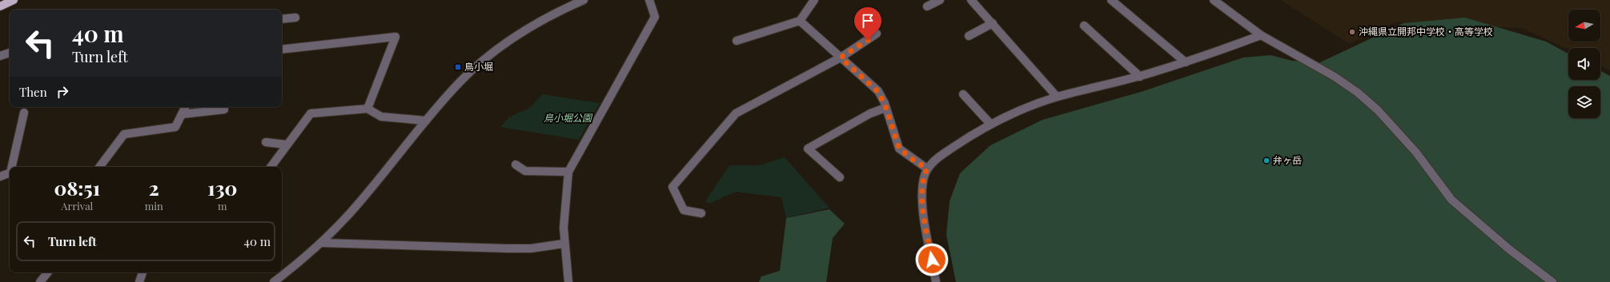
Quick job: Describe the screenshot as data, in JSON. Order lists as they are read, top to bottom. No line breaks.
{"parks":["鳥小堀公園"],"places":{"other":["沖縄県立開邦中学校・高等学校","弁ヶ岳"],"transit":["鳥小堀"]},"north":"left","page":{"turn":["40 m","Turn left"],"then":"Then","eta":["08:51","Arrival","2","min","130","m"],"list":[{"name":"Turn left","value":"40 m"}]}}
